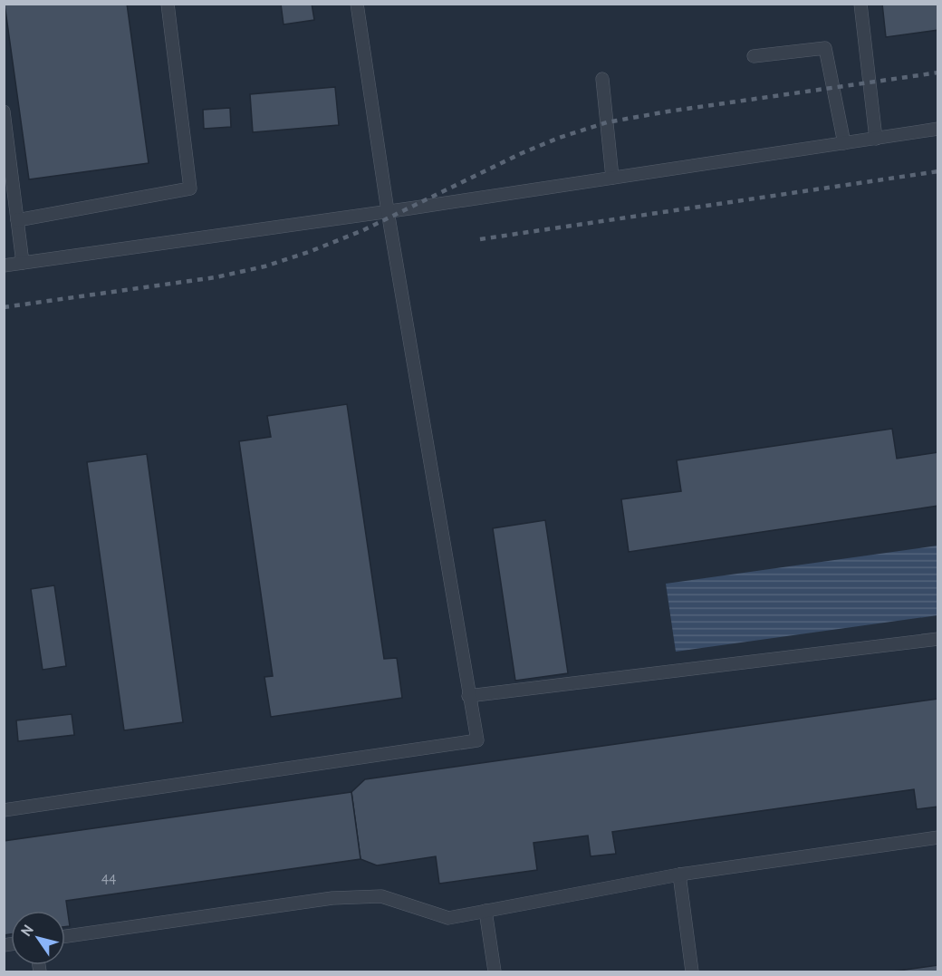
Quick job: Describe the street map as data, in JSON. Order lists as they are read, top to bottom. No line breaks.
{"house_numbers":["44"],"north":"top left"}
